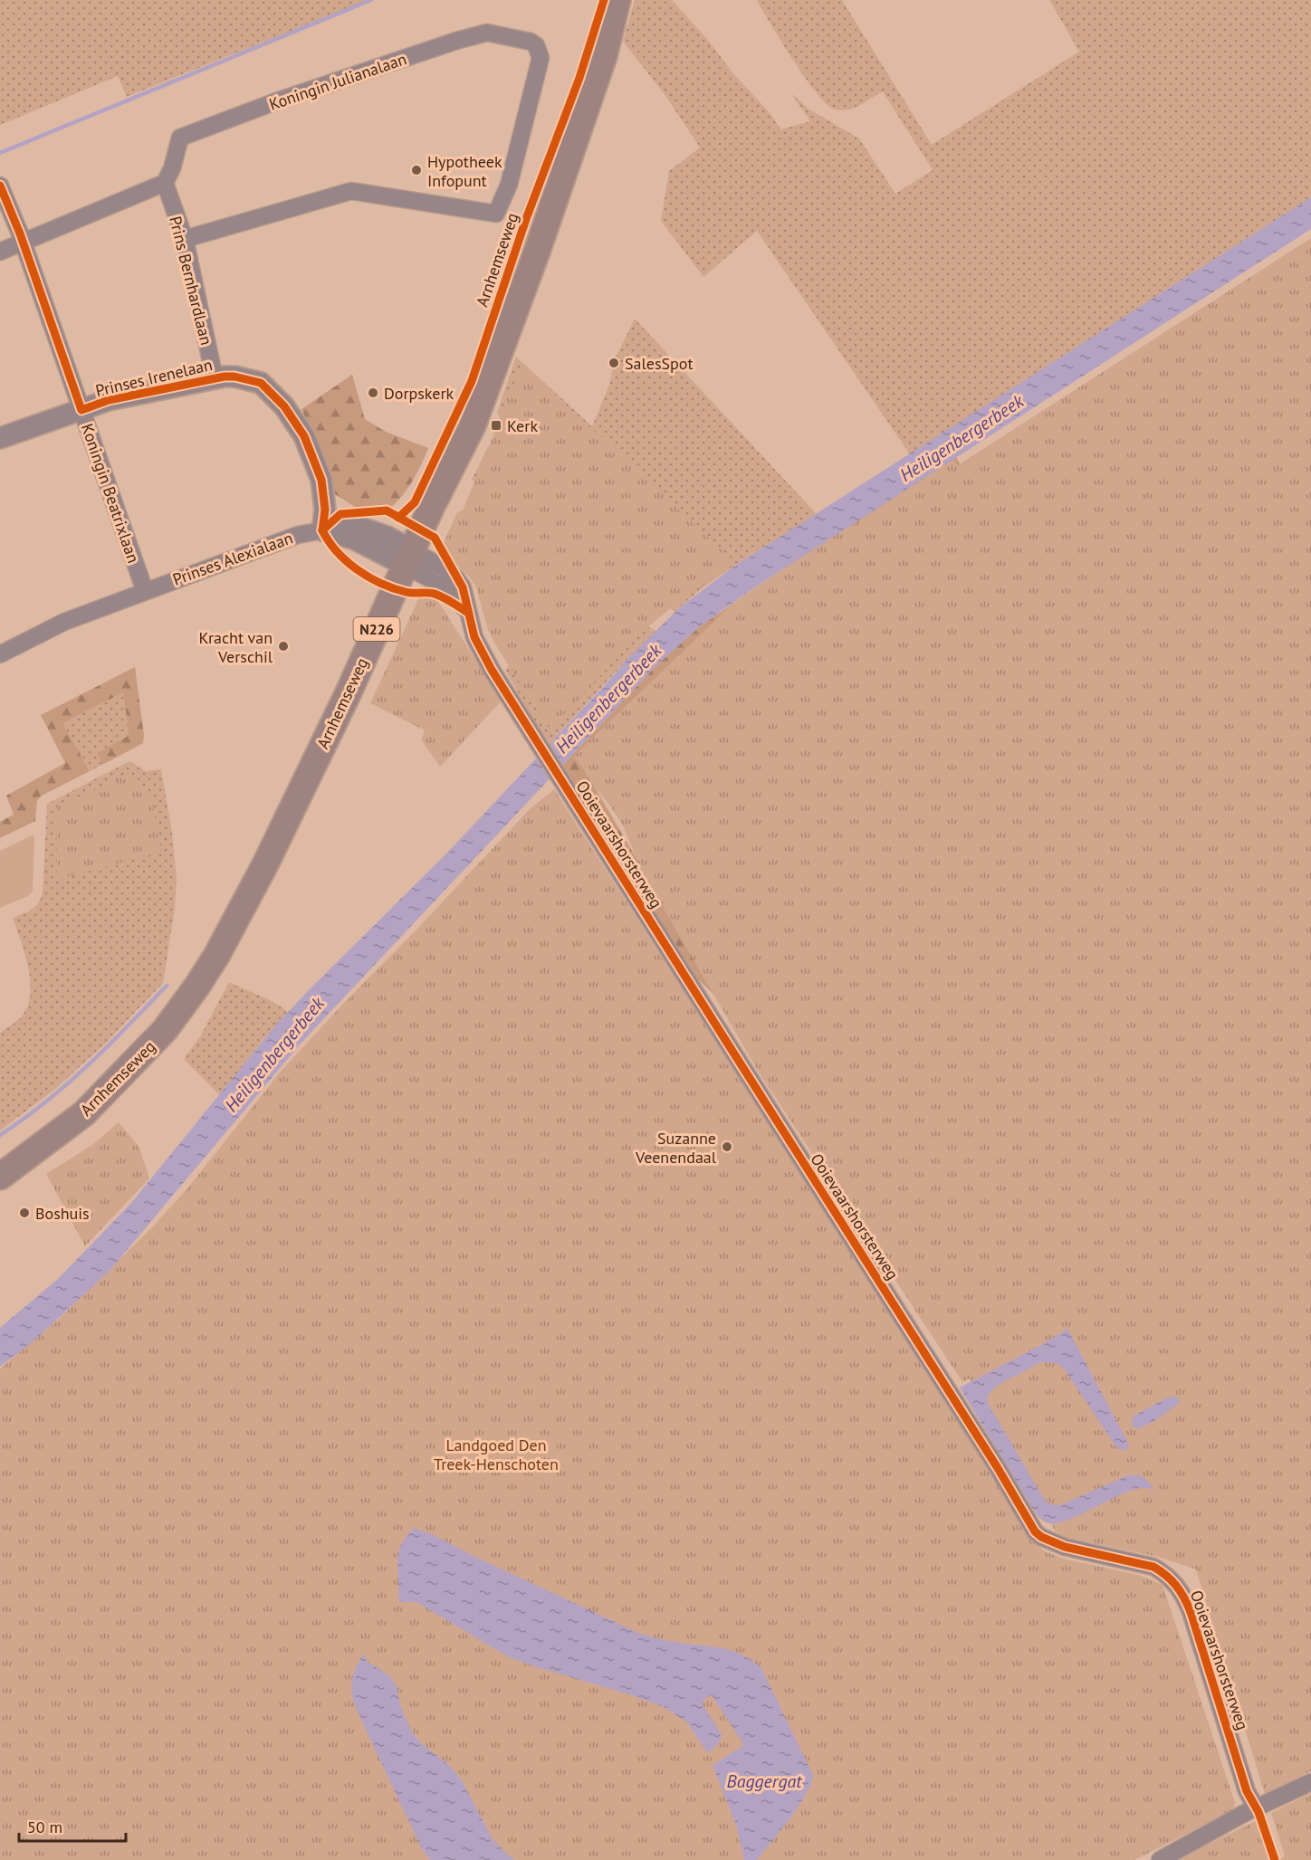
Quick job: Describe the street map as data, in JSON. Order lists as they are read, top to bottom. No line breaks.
{"streets":{"main road":["Arnhemseweg","N226"],"street":["Koningin Julianalaan","Prins Bernhardlaan","Prinses Irenelaan","Koningin Beatrixlaan","Prinses Alexialaan","Ooievaarshorsterweg"]},"crossings":[["Koningin Julianalaan","Prins Bernhardlaan"],["Arnhemseweg","Ooievaarshorsterweg"],["Prins Bernhardlaan","Prinses Irenelaan"],["Prinses Irenelaan","Koningin Beatrixlaan"],["Prinses Irenelaan","Prinses Alexialaan"],["Koningin Beatrixlaan","Prinses Alexialaan"]],"water":["Heiligenbergerbeek","Baggergat"],"parks":["Landgoed Den Treek-Henschoten"],"places":{"other":["Hypotheek Infopunt","SalesSpot","Dorpskerk","Kracht van Verschil","Suzanne Veenendaal","Boshuis"],"transit":["Kerk"]},"scale_bar":"50 m"}
